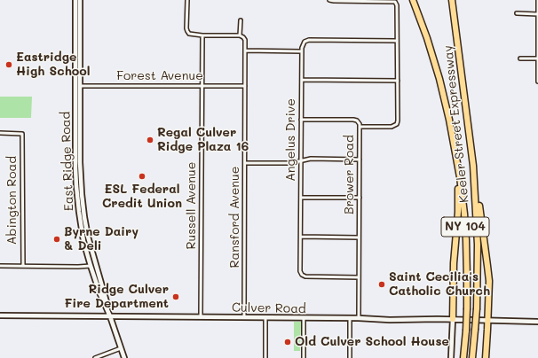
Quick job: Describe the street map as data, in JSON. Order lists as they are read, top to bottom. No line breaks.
{"streets":{"highway":["Keeler Street Expressway","NY 104"],"main road":["East Ridge Road","Culver Road"],"street":["Forest Avenue","Angelus Drive","Brower Road","Abington Road","Russell Avenue","Ransford Avenue"]},"crossings":[["Forest Avenue","East Ridge Road"],["Forest Avenue","Russell Avenue"],["Forest Avenue","Ransford Avenue"],["Angelus Drive","Brower Road"],["East Ridge Road","Culver Road"],["Brower Road","Culver Road"],["Russell Avenue","Culver Road"],["Ransford Avenue","Culver Road"]],"places":["Eastridge High School","Regal Culver Ridge Plaza 16","ESL Federal Credit Union","Byrne Dairy & Deli","Saint Cecilia's Catholic Church","Ridge Culver Fire Department","Old Culver School House"]}
